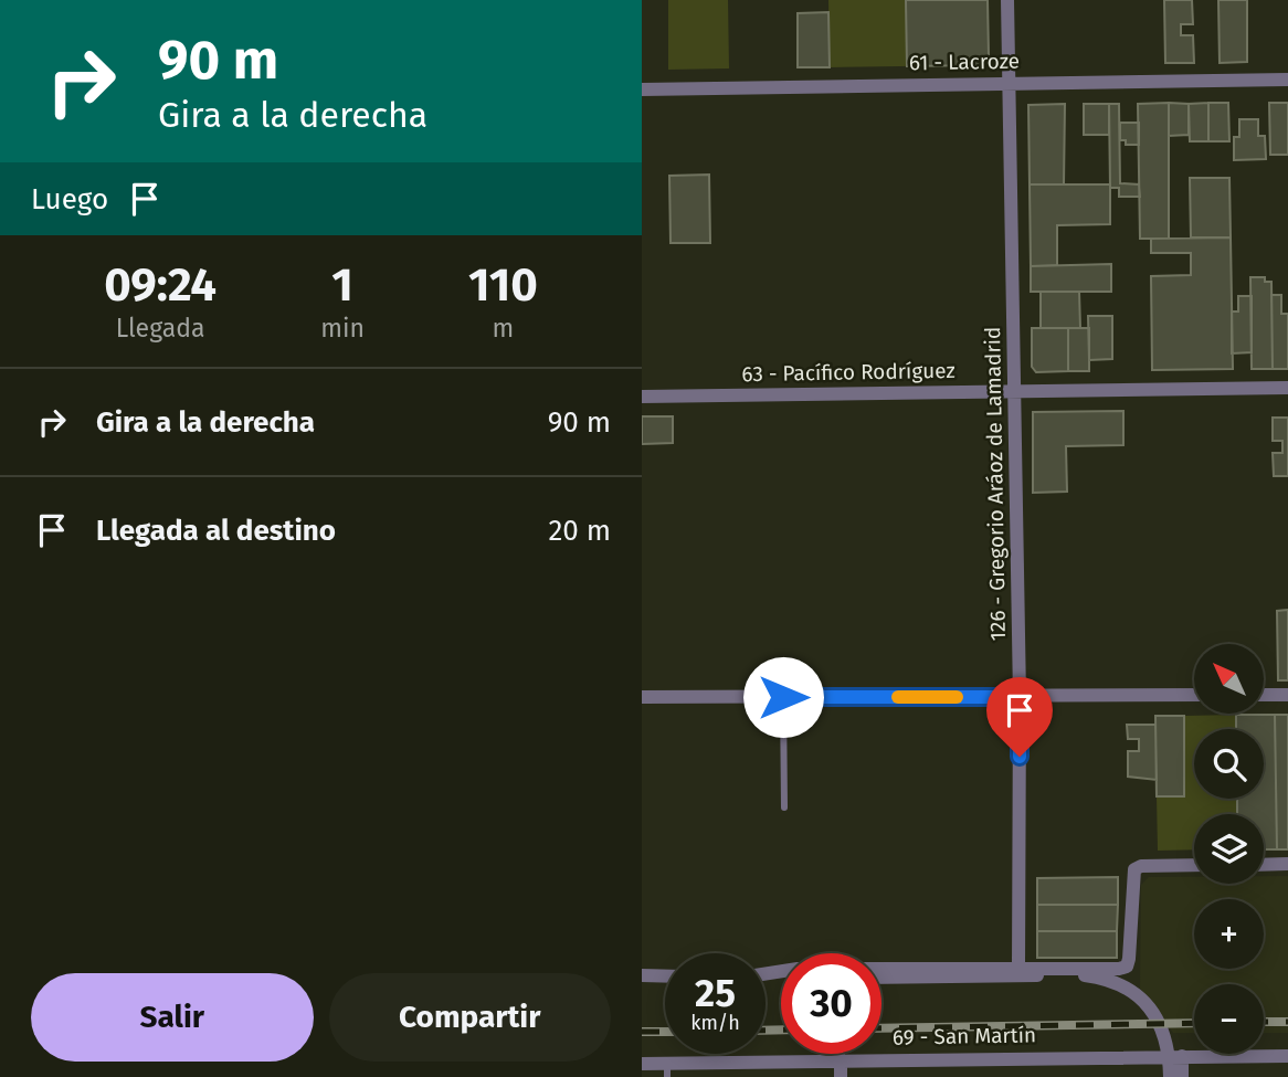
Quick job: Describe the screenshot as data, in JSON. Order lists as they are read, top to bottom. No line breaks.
{"streets":{"street":["61 - Lacroze","63 - Pacífico Rodríguez","126 - Gregorio Aráoz de Lamadrid","69 - San Martín"]},"crossings":[["61 - Lacroze","126 - Gregorio Aráoz de Lamadrid"],["63 - Pacífico Rodríguez","126 - Gregorio Aráoz de Lamadrid"]],"north":"top left","page":{"turn":["90 m","Gira a la derecha"],"then":"Luego","eta":["09:24","Llegada","1","min","110","m"],"list":[{"name":"Gira a la derecha","value":"90 m"},{"name":"Llegada al destino","value":"20 m"}],"map_buttons":["+","−"],"speed":"25 km/h","limit":"30","buttons":["Salir","Compartir"]}}
